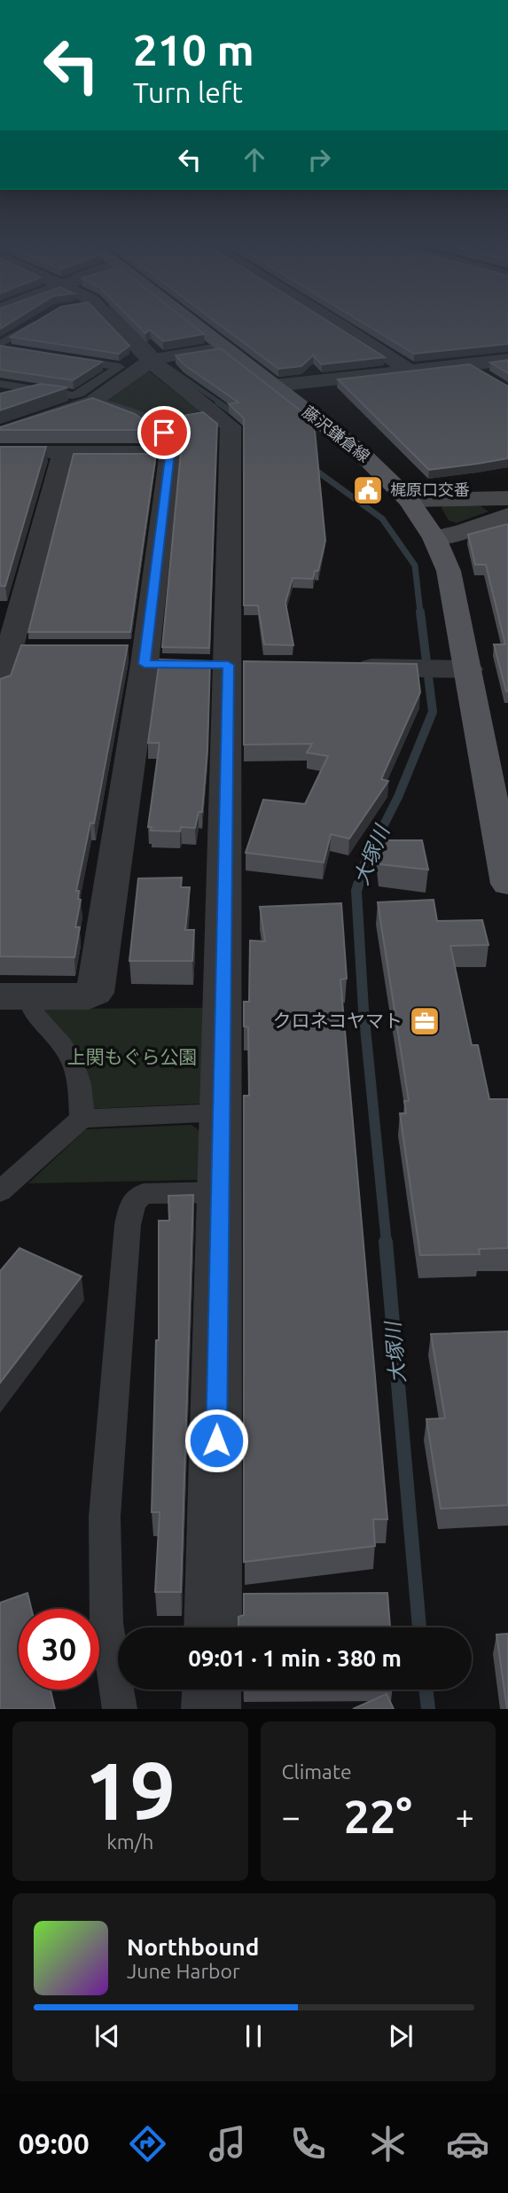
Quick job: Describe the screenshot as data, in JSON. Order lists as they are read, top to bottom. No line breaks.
{"streets":{"main road":["藤沢鎌倉線"]},"water":["大塚川"],"parks":["上関もぐら公園"],"places":{"public building":["梶原口交番"],"office":["クロネコヤマト"]},"page":{"turn":["210 m","Turn left"],"limit":"30","trip":"09:01 · 1 min · 380 m","tile":[["19","km/h"],"Climate"],"heat":["−","22°","+"],"song":["Northbound","June Harbor"],"tabs":"09:00"}}
